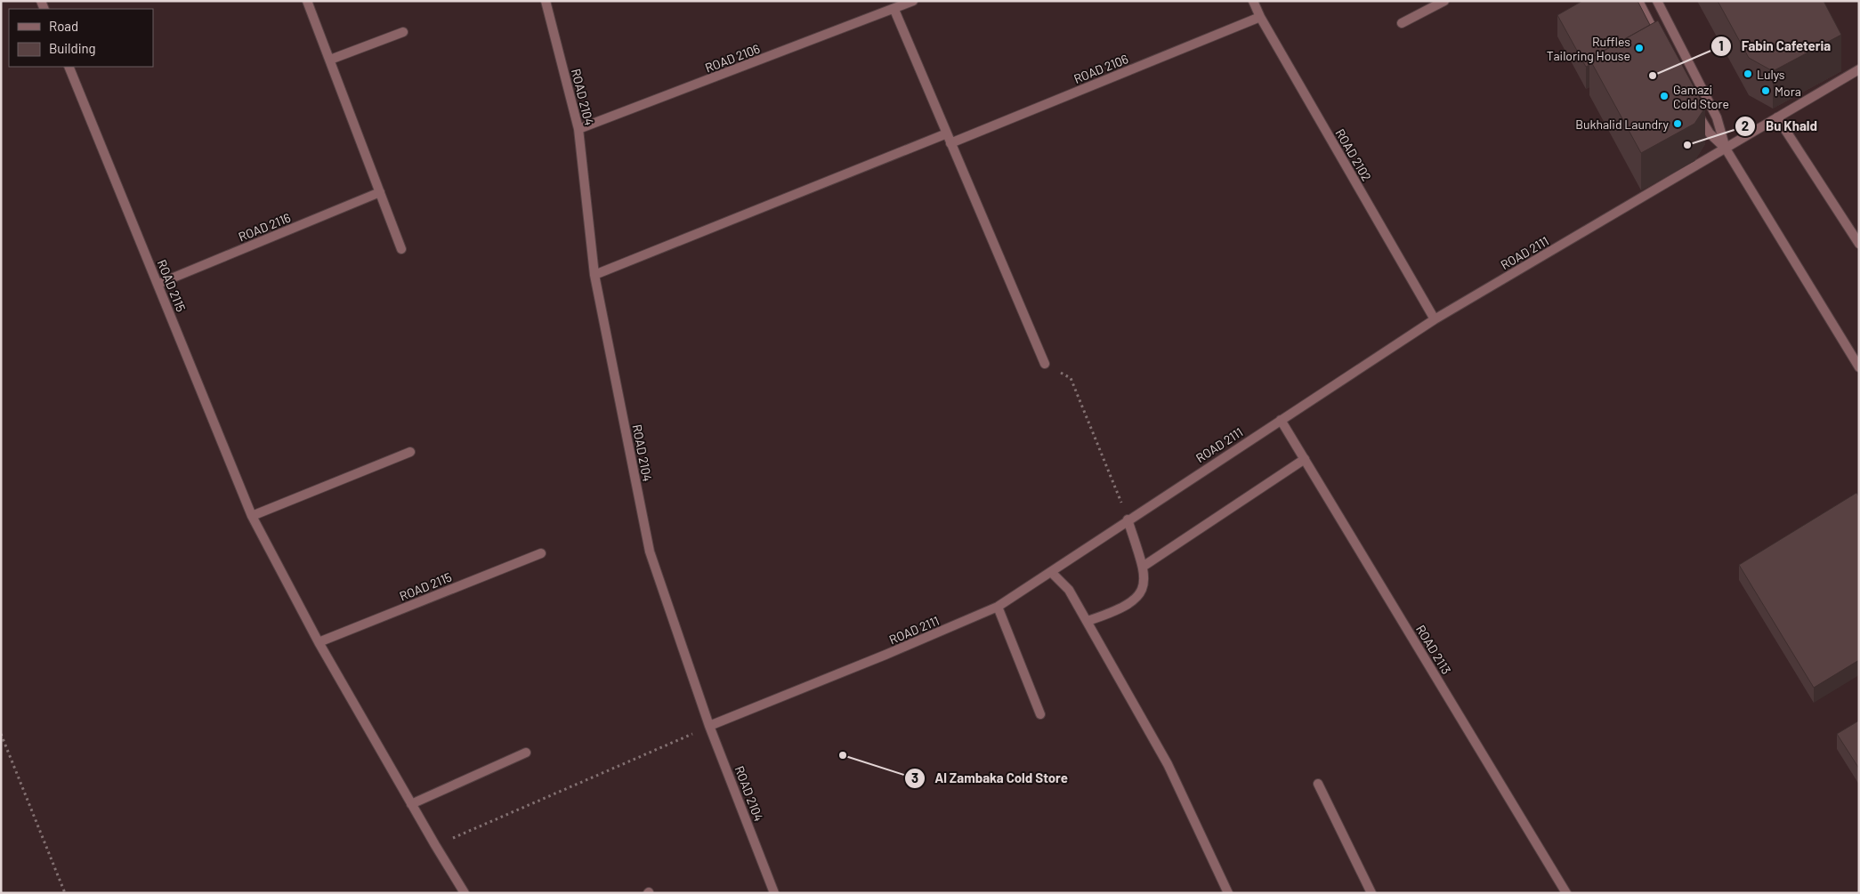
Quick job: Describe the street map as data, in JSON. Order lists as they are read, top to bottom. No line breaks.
{"streets":{"street":["ROAD 2106","ROAD 2104","ROAD 2102","ROAD 2116","ROAD 2111","ROAD 2115","ROAD 2113"]},"crossings":[["ROAD 2106","ROAD 2104"],["ROAD 2106","ROAD 2102"],["ROAD 2104","ROAD 2111"],["ROAD 2102","ROAD 2111"],["ROAD 2116","ROAD 2115"],["ROAD 2111","ROAD 2113"]],"places":["Ruffles Tailoring House","Lulys","Fabin Cafeteria","Mora","Gamazi Cold Store","Bukhalid Laundry","Bu Khald","Al Zambaka Cold Store"],"legend":["Road","Building"]}
